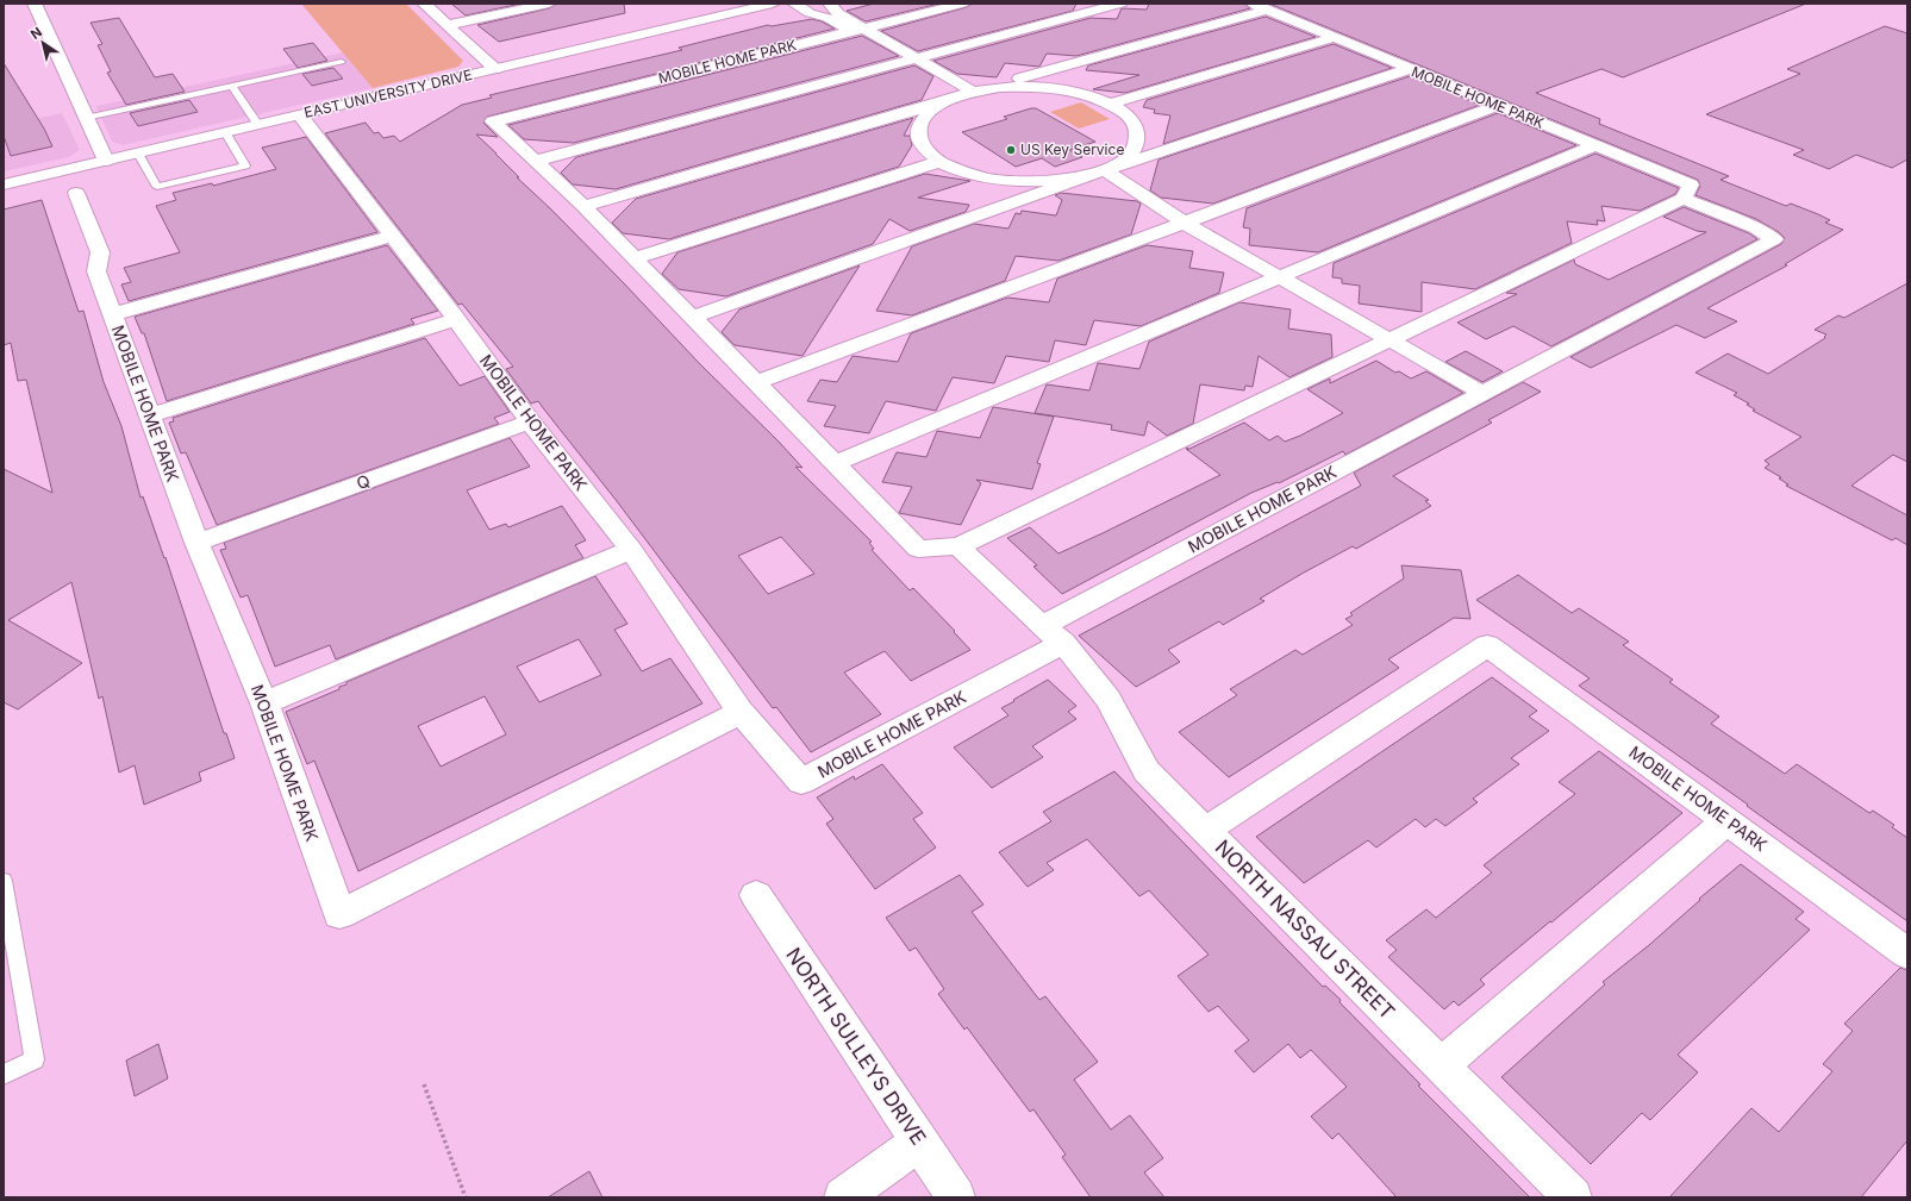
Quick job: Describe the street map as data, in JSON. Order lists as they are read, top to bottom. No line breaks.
{"streets":{"street":["MOBILE HOME PARK","EAST UNIVERSITY DRIVE","Q","NORTH NASSAU STREET","NORTH SULLEYS DRIVE"]},"crossings":[["MOBILE HOME PARK","EAST UNIVERSITY DRIVE"],["MOBILE HOME PARK","Q"],["MOBILE HOME PARK","NORTH NASSAU STREET"]],"places":["US Key Service"],"north":"top left"}
